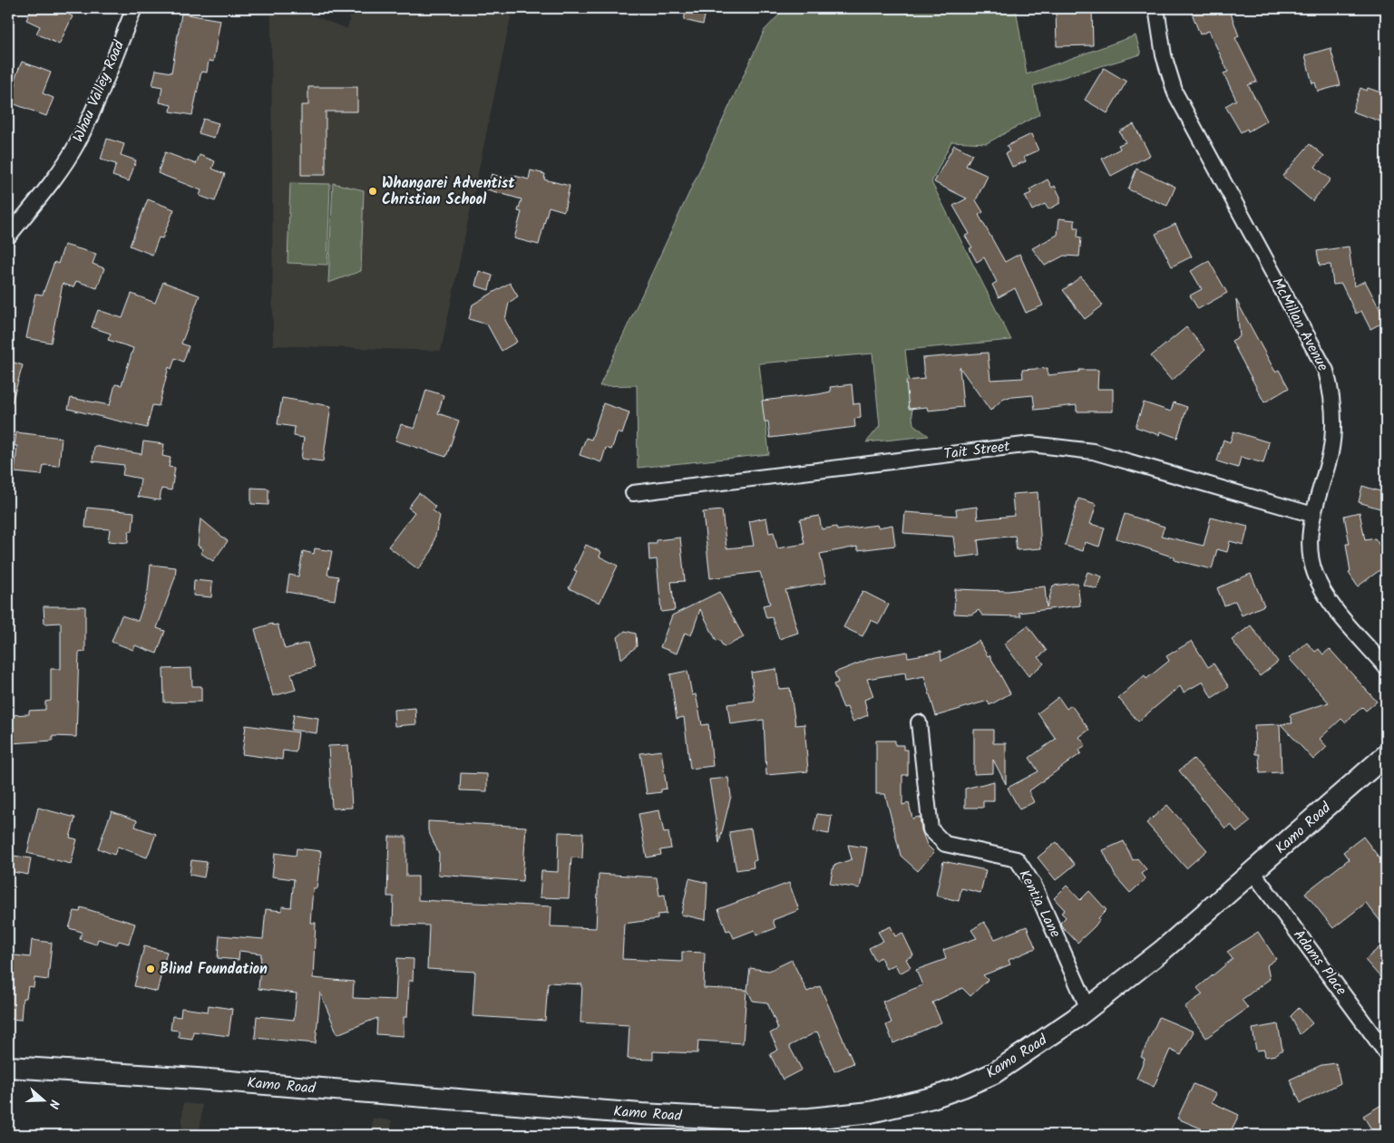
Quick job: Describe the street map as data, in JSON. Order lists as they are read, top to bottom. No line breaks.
{"streets":{"main road":["Kamo Road"],"street":["Whau Valley Road","McMillan Avenue","Tait Street","Kentia Lane","Adams Place"]},"crossings":[["McMillan Avenue","Tait Street"],["Kamo Road","Kentia Lane"],["Kamo Road","Adams Place"]],"places":["Whangarei Adventist Christian School","Blind Foundation"],"north":"right"}
